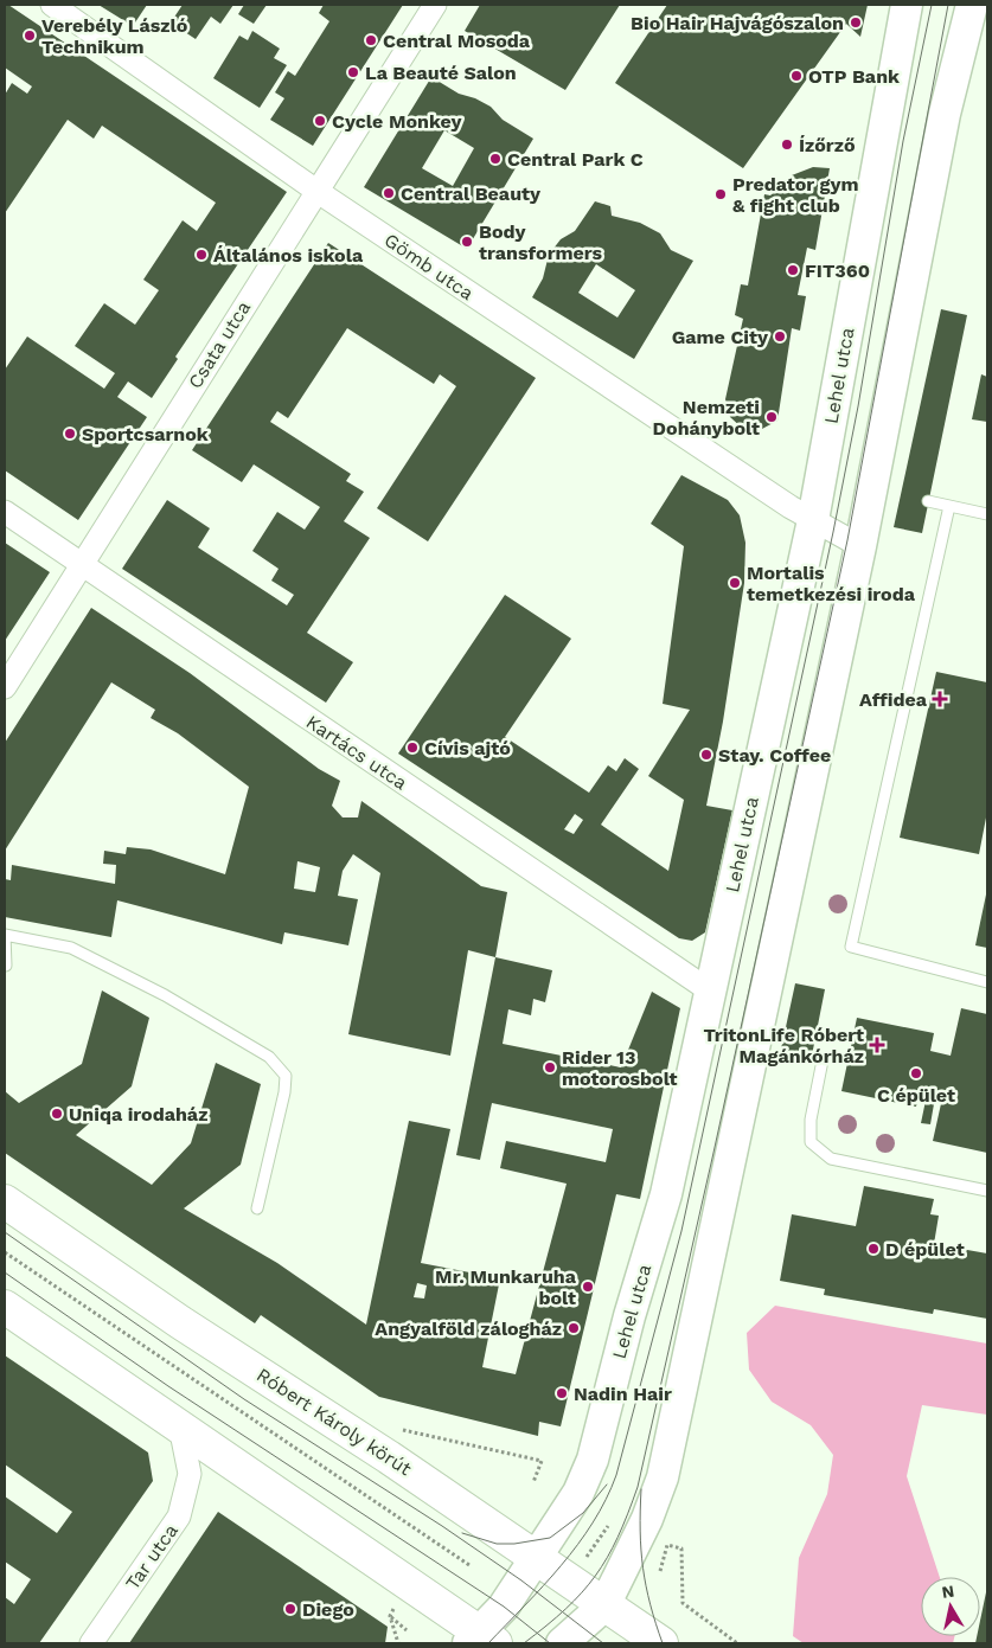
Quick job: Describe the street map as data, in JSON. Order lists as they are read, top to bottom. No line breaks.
{"streets":{"main road":["Lehel utca","Róbert Károly körút"],"street":["Gömb utca","Csata utca","Kartács utca","Tar utca"]},"crossings":[["Gömb utca","Csata utca"],["Gömb utca","Lehel utca"],["Csata utca","Kartács utca"],["Lehel utca","Kartács utca"],["Lehel utca","Róbert Károly körút"]],"places":{"other":["Bio Hair Hajvágószalon","Verebély László Technikum","Central Mosoda","La Beauté Salon","OTP Bank","Cycle Monkey","Ízőrző","Central Park C","Central Beauty","Predator gym & fight club","Body transformers","Általános iskola","FIT360","Game City","Nemzeti Dohánybolt","Sportcsarnok","Mortalis temetkezési iroda","Cívis ajtó","Stay. Coffee","Rider 13 motorosbolt","C épület","Uniqa irodaház","D épület","Mr. Munkaruha bolt","Angyalföld zálogház","Nadin Hair","Diego"],"health":["Affidea","TritonLife Róbert Magánkórház"]},"north":"top"}
